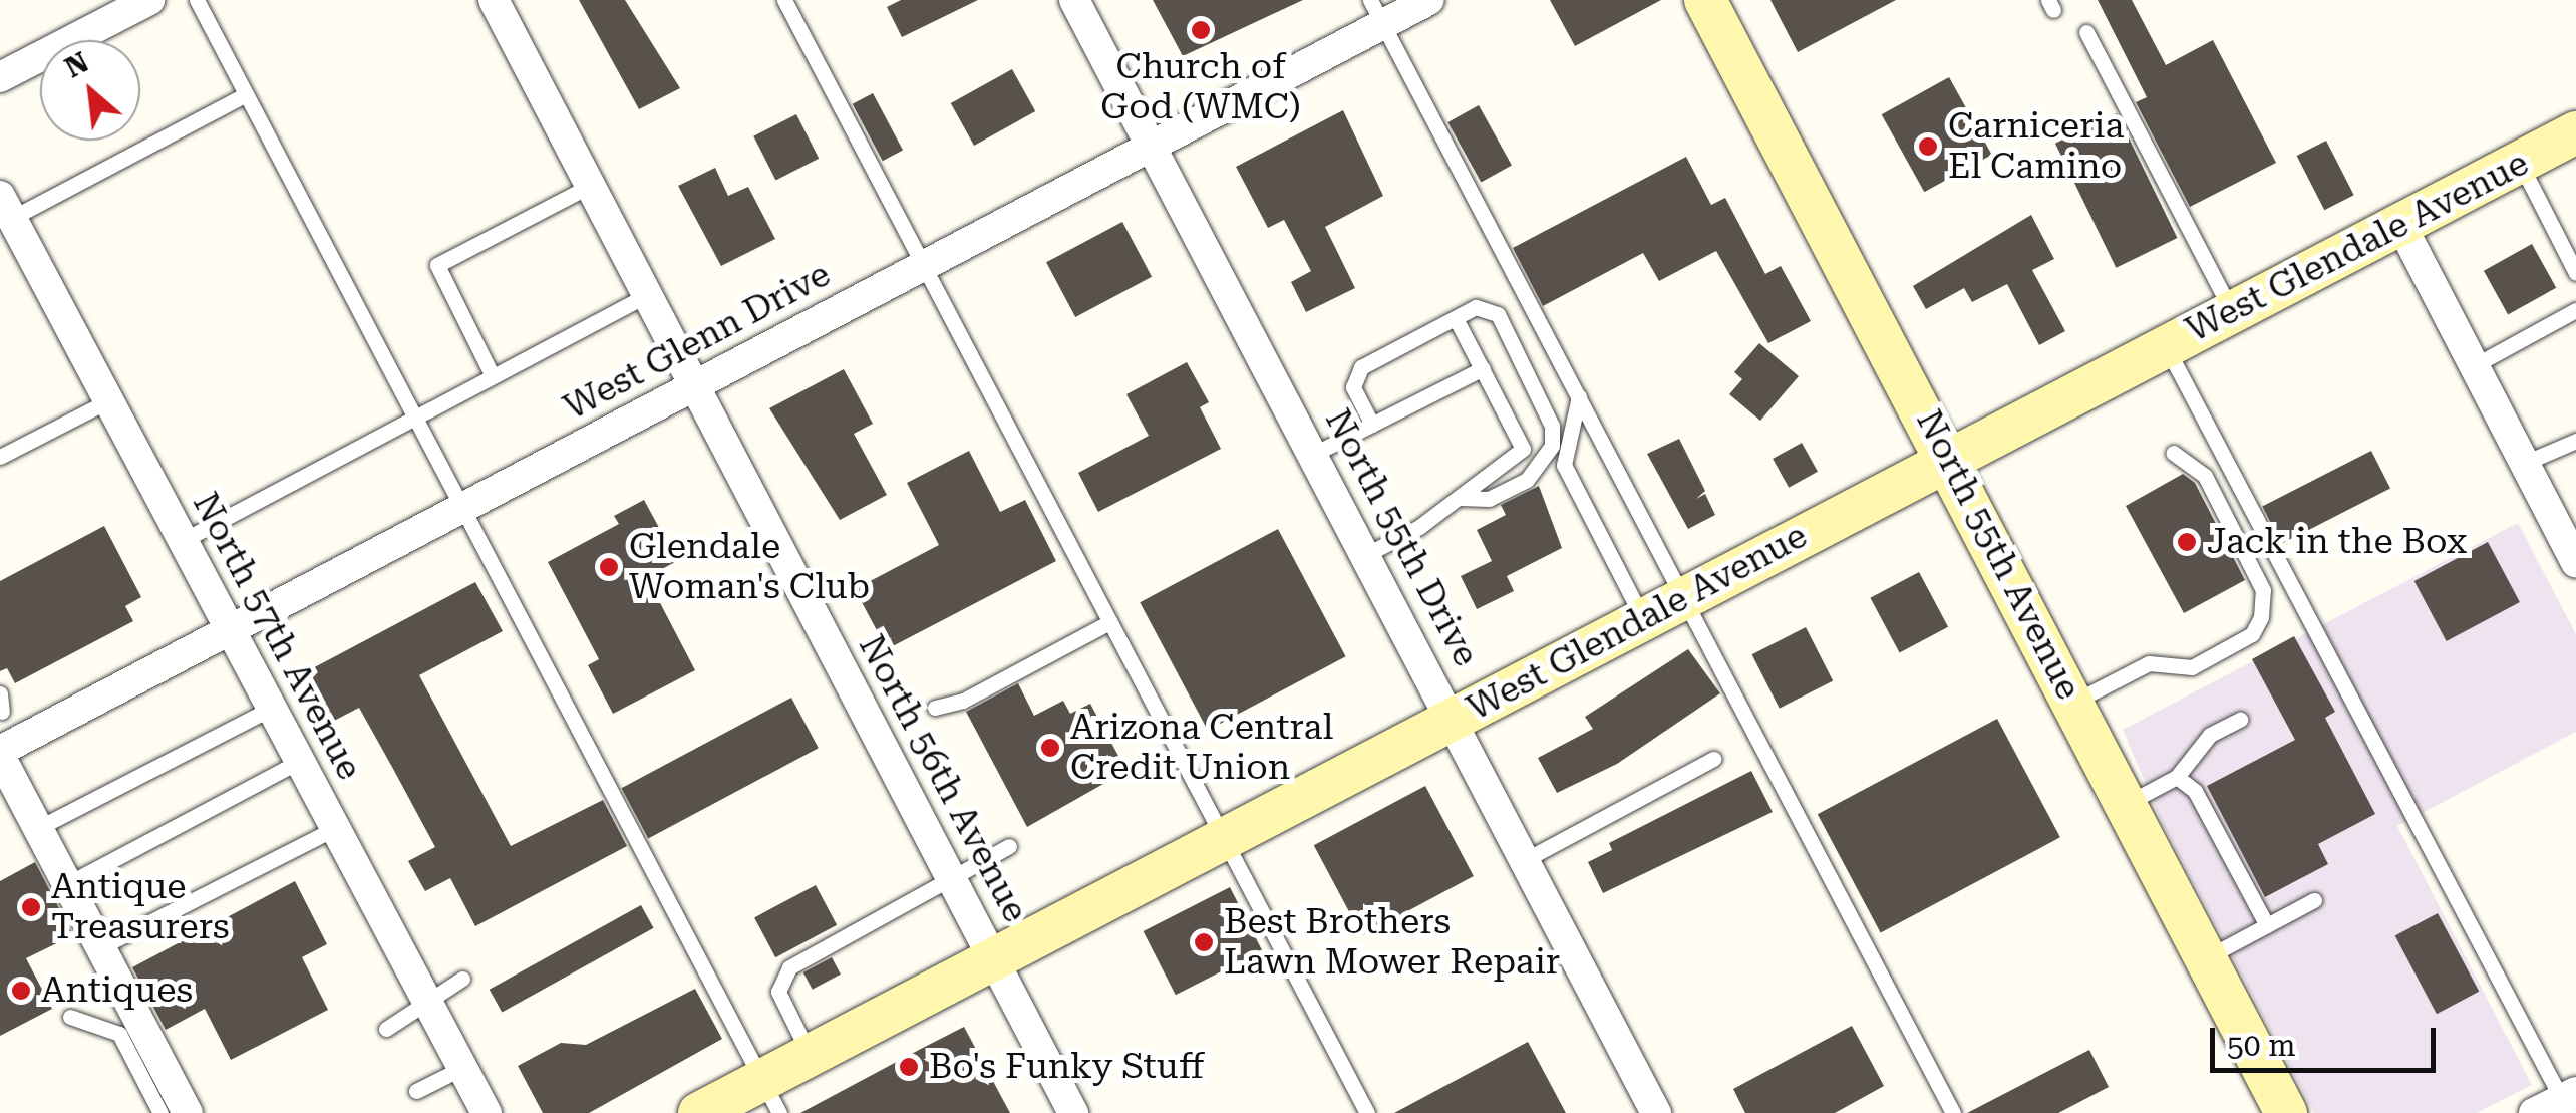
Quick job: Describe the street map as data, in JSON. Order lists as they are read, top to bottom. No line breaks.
{"streets":{"main road":["West Glendale Avenue","North 55th Avenue"],"street":["West Glenn Drive","North 55th Drive","North 57th Avenue","North 56th Avenue"]},"crossings":[["West Glendale Avenue","North 55th Drive"],["West Glendale Avenue","North 55th Avenue"],["West Glendale Avenue","North 56th Avenue"],["West Glenn Drive","North 55th Drive"],["West Glenn Drive","North 57th Avenue"],["West Glenn Drive","North 56th Avenue"]],"places":["Church of God (WMC)","Carniceria El Camino","Jack in the Box","Glendale Woman's Club","Arizona Central Credit Union","Antique Treasurers","Best Brothers Lawn Mower Repair","Antiques","Bo's Funky Stuff"],"scale_bar":"50 m","north":"top left"}
